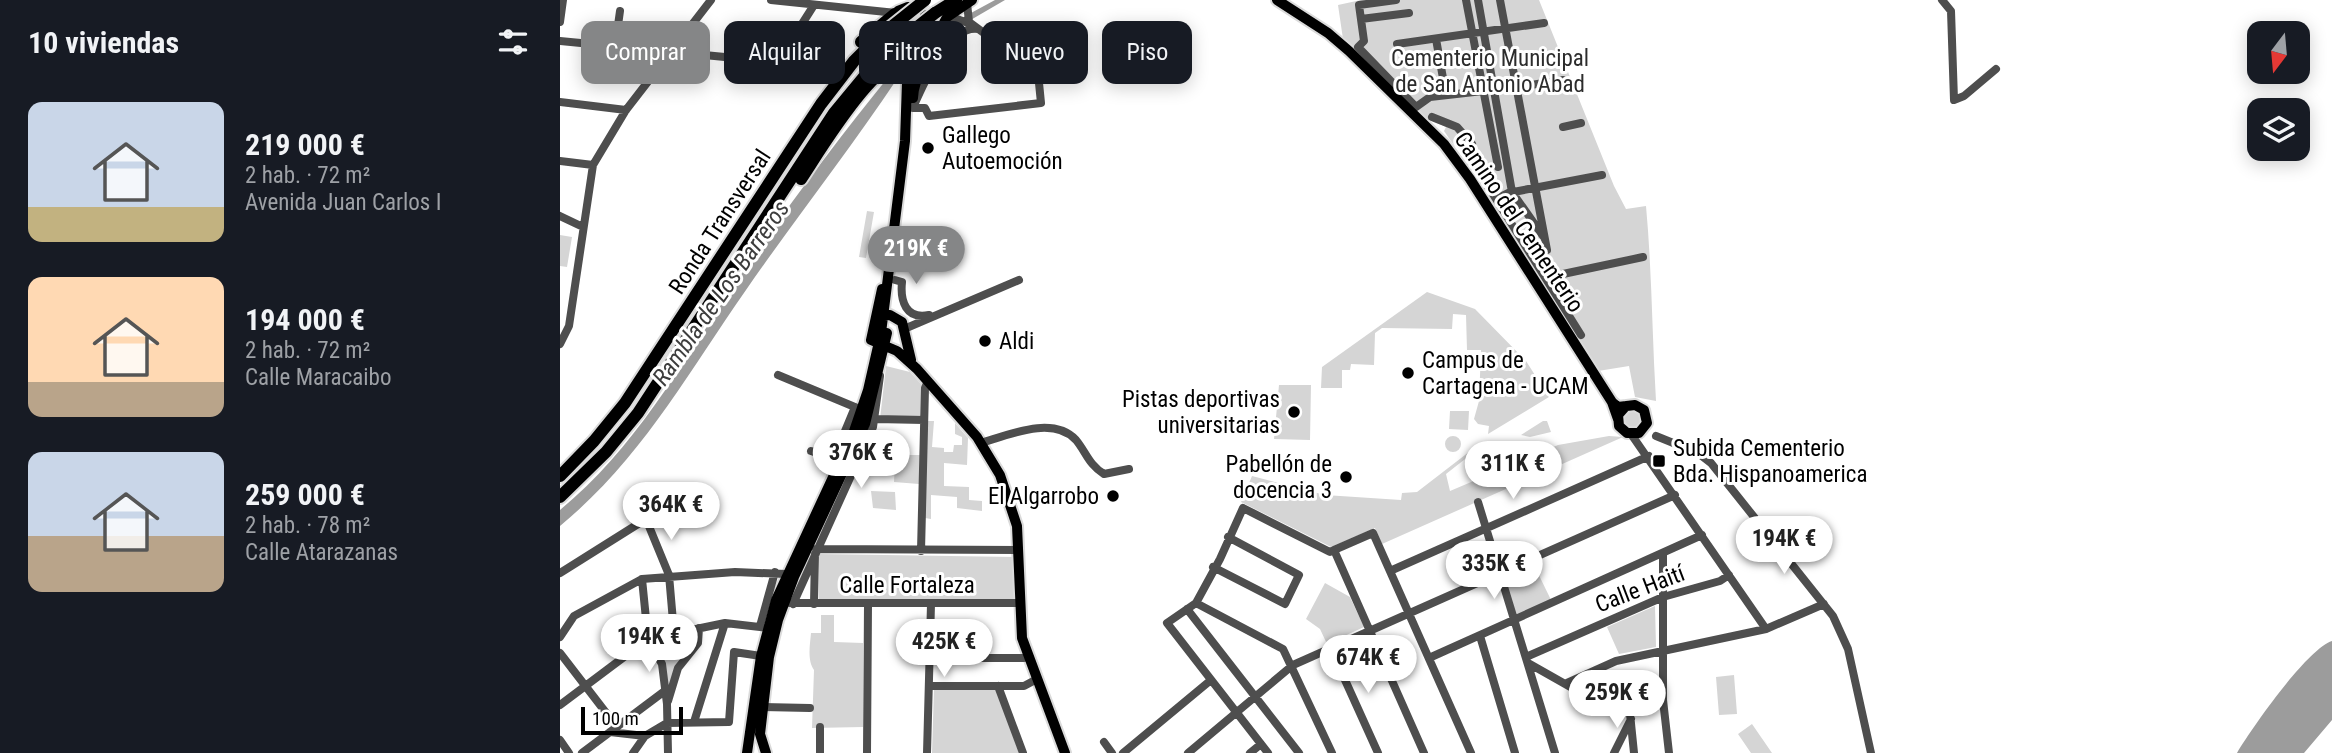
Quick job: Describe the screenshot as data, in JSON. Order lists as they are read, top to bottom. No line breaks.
{"streets":{"highway":["Ronda Transversal"],"main road":["Camino del Cementerio"],"street":["Calle Fortaleza","Calle Haití"]},"water":["Rambla de Los Barreros"],"parks":["Cementerio Municipal de San Antonio Abad"],"places":{"other":["Gallego Autoemoción","Aldi","Campus de Cartagena - UCAM","Pistas deportivas universitarias","Pabellón de docencia 3","El Algarrobo"],"transit":["Subida Cementerio Bda. Hispanoamerica"]},"scale_bar":"100 m","north":"bottom","page":{"heading":"10 viviendas","chip":["Comprar","Alquilar","Filtros","Nuevo","Piso"],"list":[{"name":"219 000 €","note":"2 hab. · 72 m² · Avenida Juan Carlos I"},{"name":"194 000 €","note":"2 hab. · 72 m² · Calle Maracaibo"},{"name":"259 000 €","note":"2 hab. · 78 m² · Calle Atarazanas"}],"price":["219K €","376K €","311K €","364K €","194K €","335K €","194K €","425K €","674K €","259K €"],"scale":"100 m"}}
